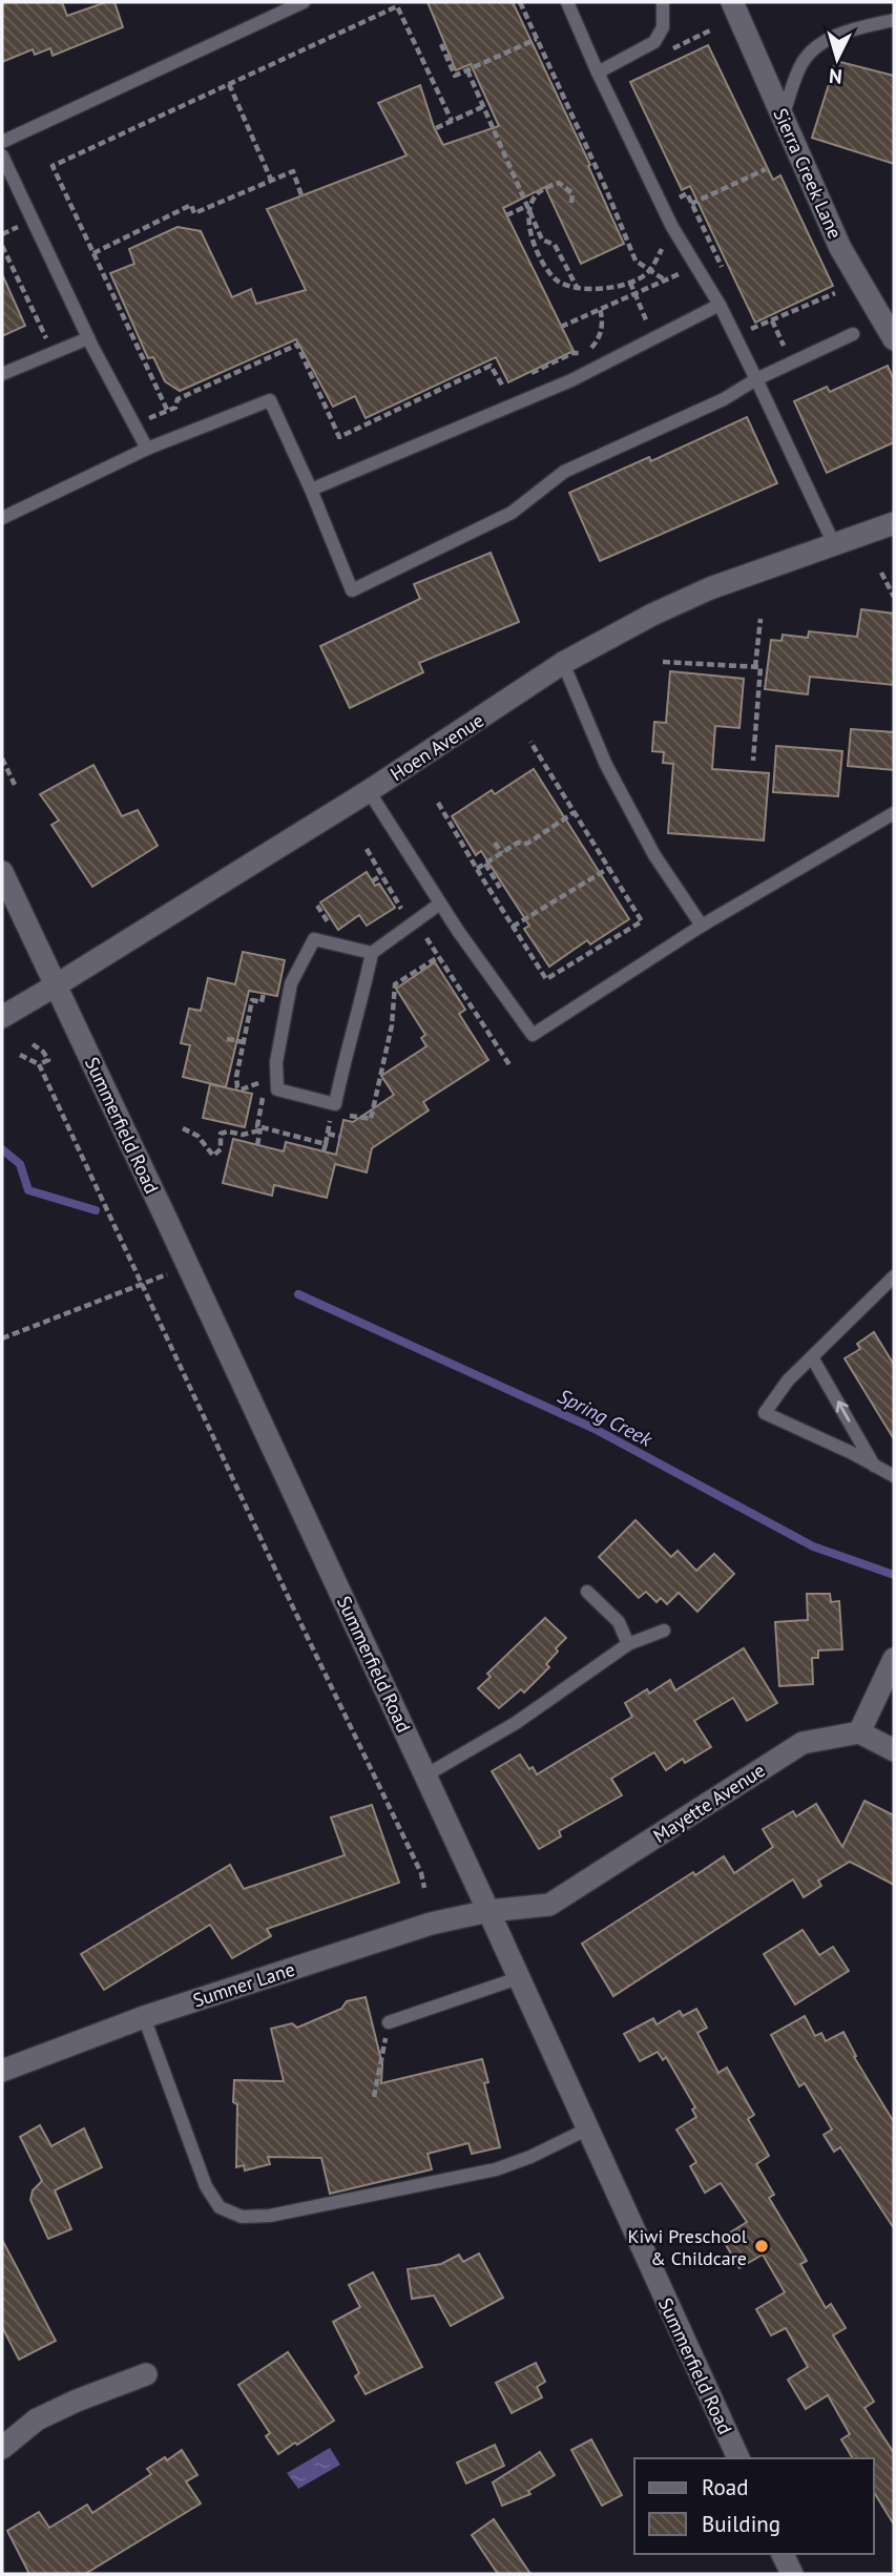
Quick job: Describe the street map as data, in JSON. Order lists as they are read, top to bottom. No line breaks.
{"streets":{"street":["Sierra Creek Lane","Hoen Avenue","Summerfield Road","Mayette Avenue","Sumner Lane"]},"crossings":[["Hoen Avenue","Summerfield Road"],["Summerfield Road","Mayette Avenue"],["Summerfield Road","Sumner Lane"],["Mayette Avenue","Sumner Lane"]],"water":["Spring Creek"],"places":["Kiwi Preschool & Childcare"],"legend":["Road","Building"],"north":"bottom"}
